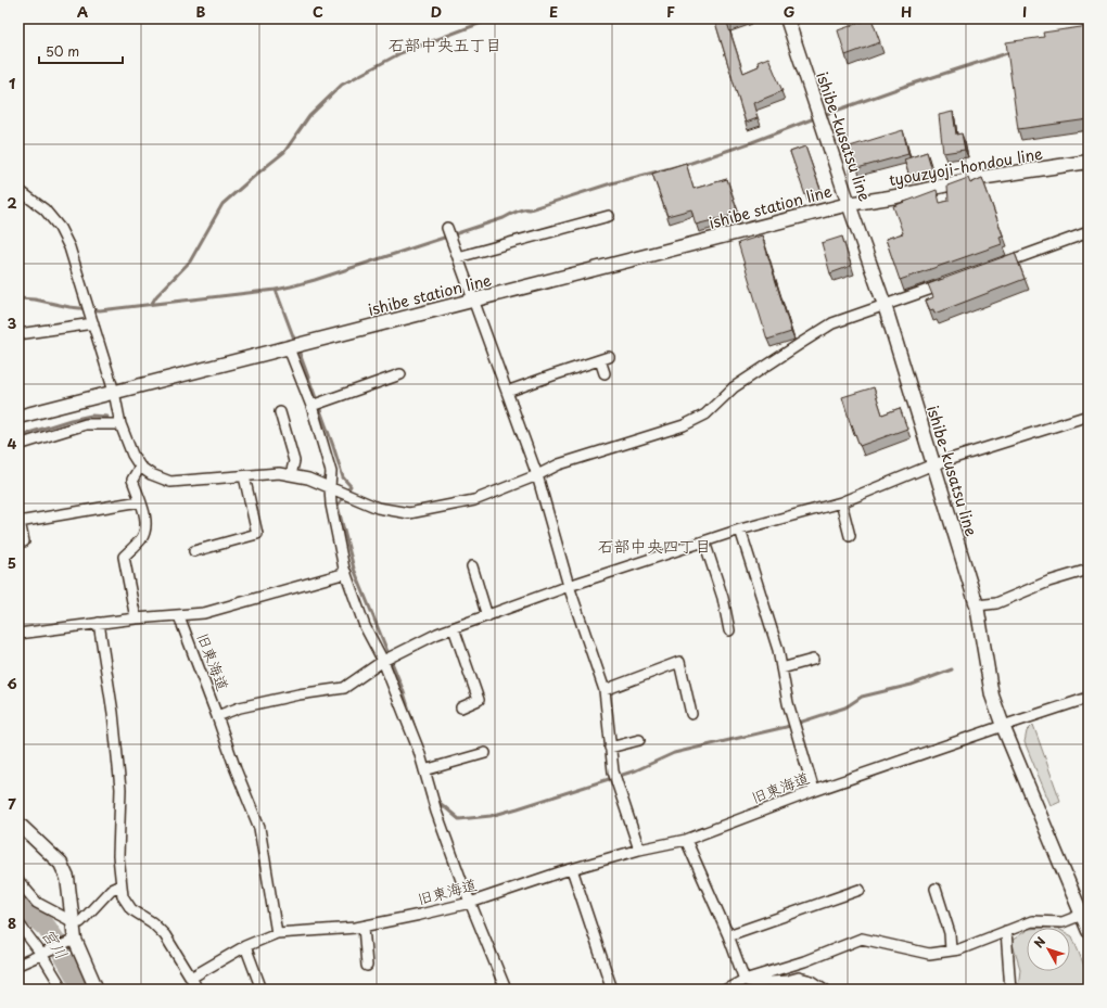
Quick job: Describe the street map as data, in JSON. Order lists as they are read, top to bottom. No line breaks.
{"streets":{"main road":["ishibe-kusatsu line","tyouzyoji-hondou line","ishibe station line"],"street":["旧東海道"]},"crossings":[["ishibe-kusatsu line","tyouzyoji-hondou line"],["ishibe-kusatsu line","ishibe station line"],["ishibe-kusatsu line","旧東海道"],["tyouzyoji-hondou line","ishibe station line"]],"districts":["石部中央五丁目","石部中央四丁目"],"water":["宮川"],"scale_bar":"50 m","north":"top left","grid":{"columns":["A","B","C","D","E","F","G","H","I"],"rows":["1","2","3","4","5","6","7","8"]}}
